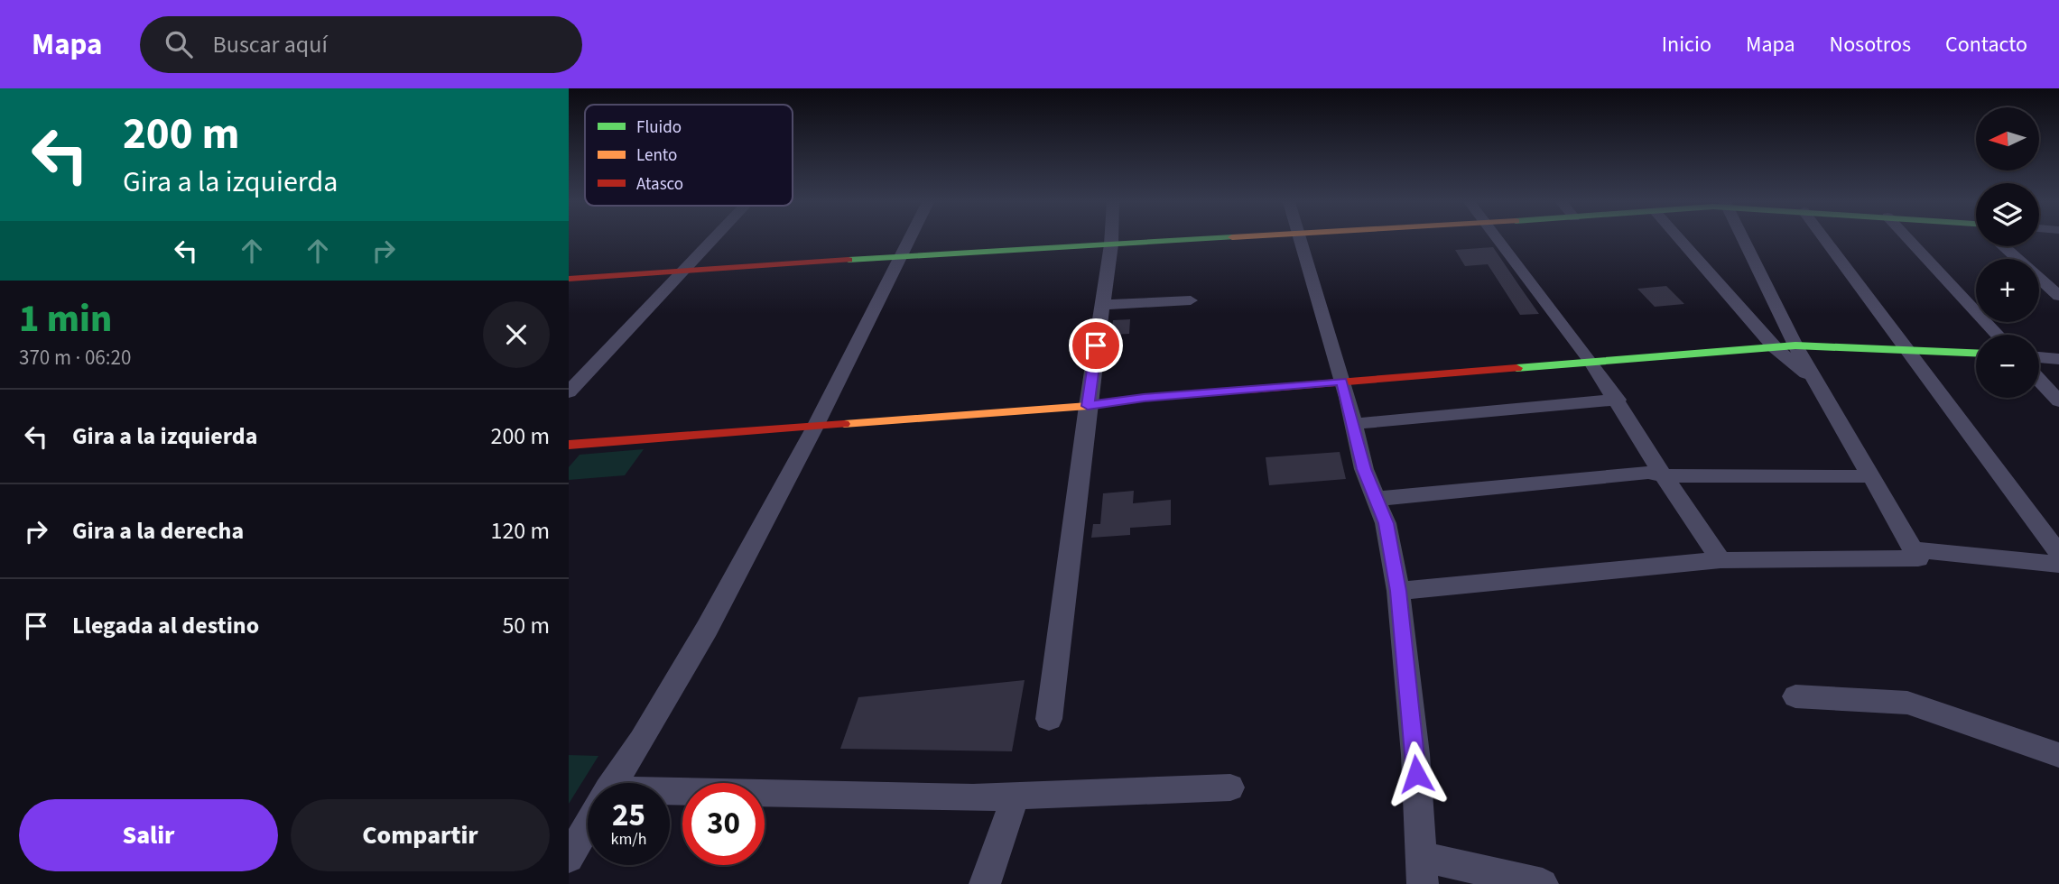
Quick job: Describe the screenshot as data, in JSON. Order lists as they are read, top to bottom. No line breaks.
{"legend":["Fluido","Lento","Atasco"],"north":"left","page":{"header":"Mapa","search":"Buscar aquí","nav":["Inicio","Mapa","Nosotros","Contacto"],"turn":["200 m","Gira a la izquierda"],"map_buttons":["+","−"],"heading":["1 min","370 m · 06:20"],"list":[{"name":"Gira a la izquierda","value":"200 m"},{"name":"Gira a la derecha","value":"120 m"},{"name":"Llegada al destino","value":"50 m"}],"speed":"25 km/h","limit":"30","buttons":["Salir","Compartir"]}}
